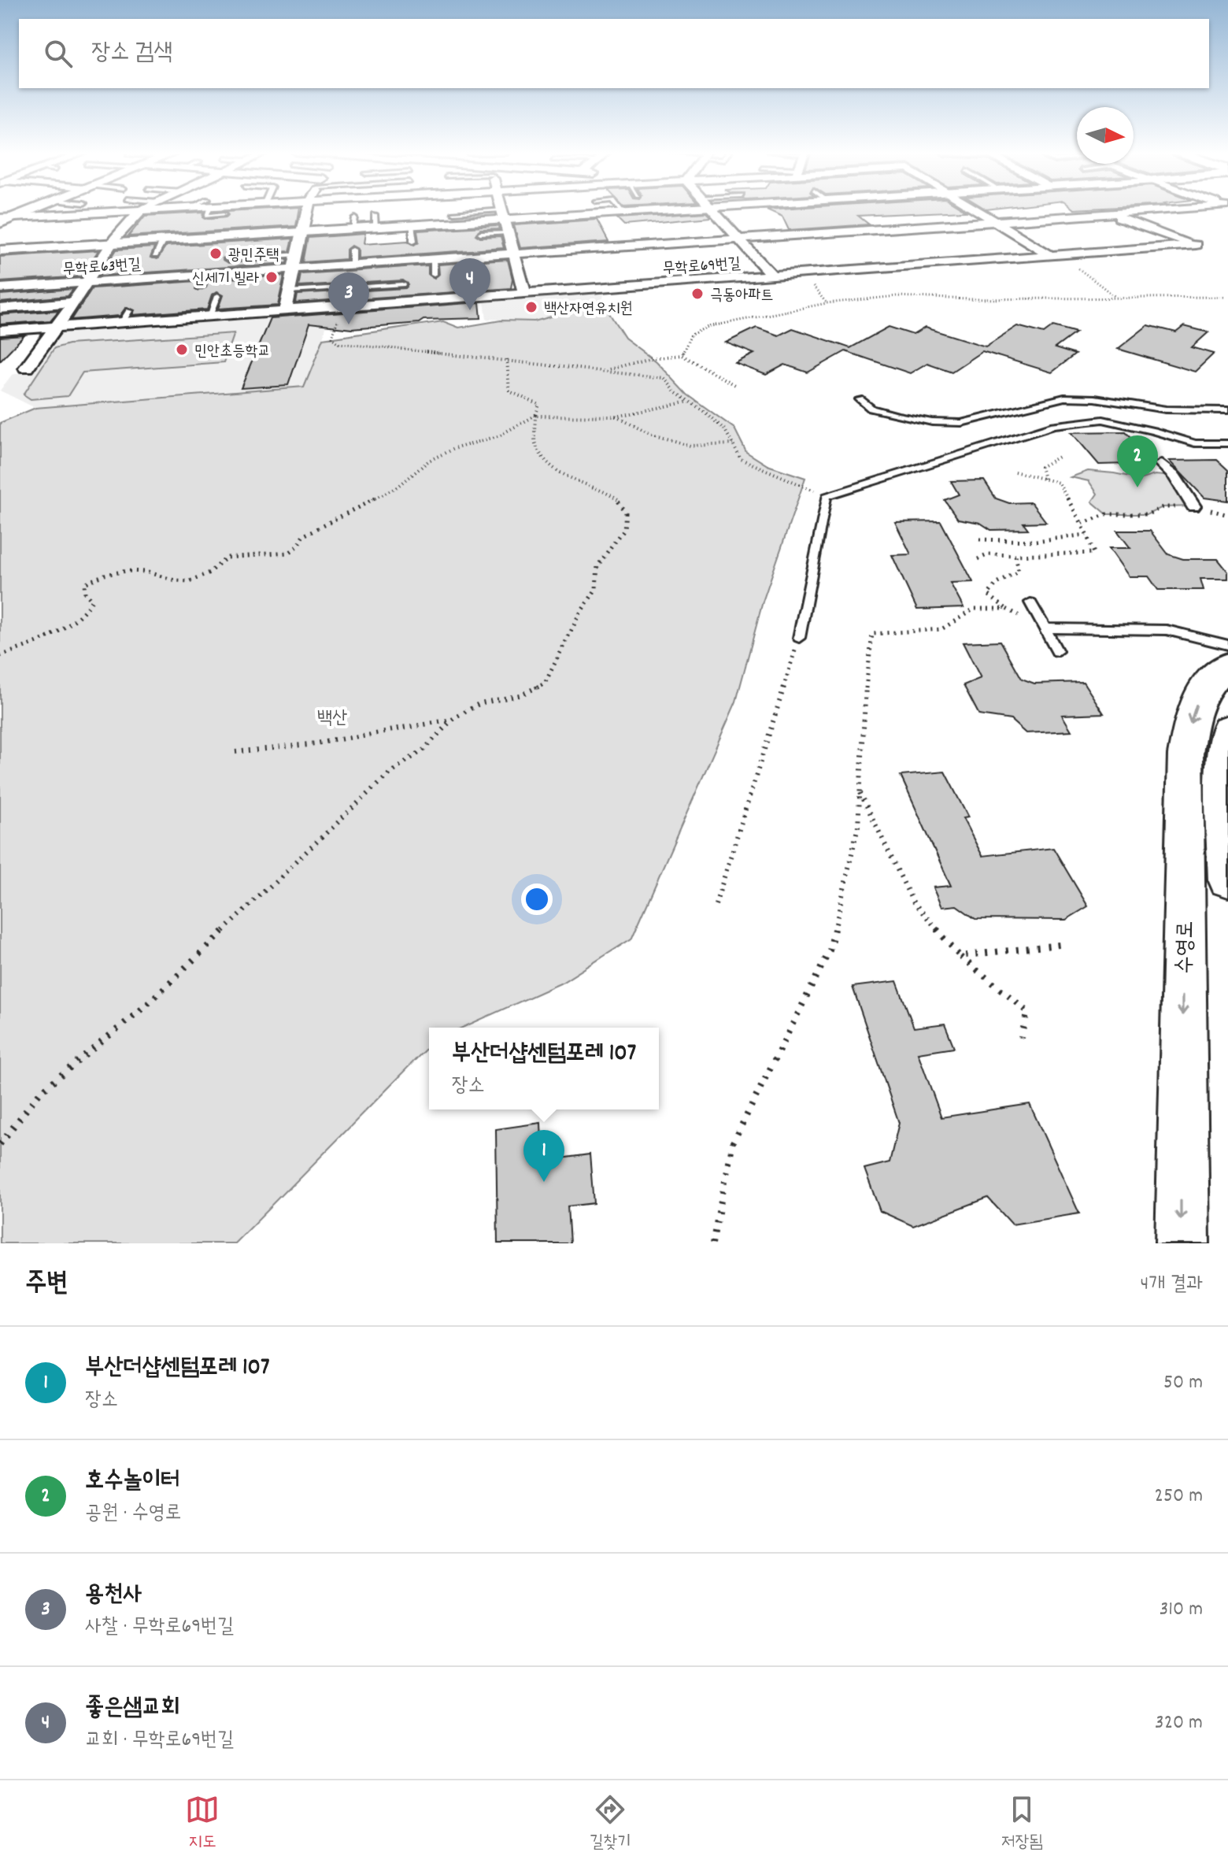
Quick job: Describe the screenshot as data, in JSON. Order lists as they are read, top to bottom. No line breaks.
{"streets":{"main road":["수영로"],"street":["무학로69번길","무학로63번길"]},"crossings":[["무학로69번길","무학로63번길"]],"one_way":["수영로"],"parks":["백산"],"places":["광민주택","신세기 빌라","극동아파트","백산자연유치원","민안초등학교"],"north":"right","page":{"search":"장소 검색","pins":["4","3","2","1"],"popup":["부산더샵센텀포레 107","장소"],"heading":["주변","4개 결과"],"list":[{"mark":"1","name":"부산더샵센텀포레 107","note":"장소","value":"50 m"},{"mark":"2","name":"호수놀이터","note":"공원 · 수영로","value":"250 m"},{"mark":"3","name":"용천사","note":"사찰 · 무학로69번길","value":"310 m"},{"mark":"4","name":"좋은샘교회","note":"교회 · 무학로69번길","value":"320 m"}],"nav":["지도","길찾기","저장됨"]}}
